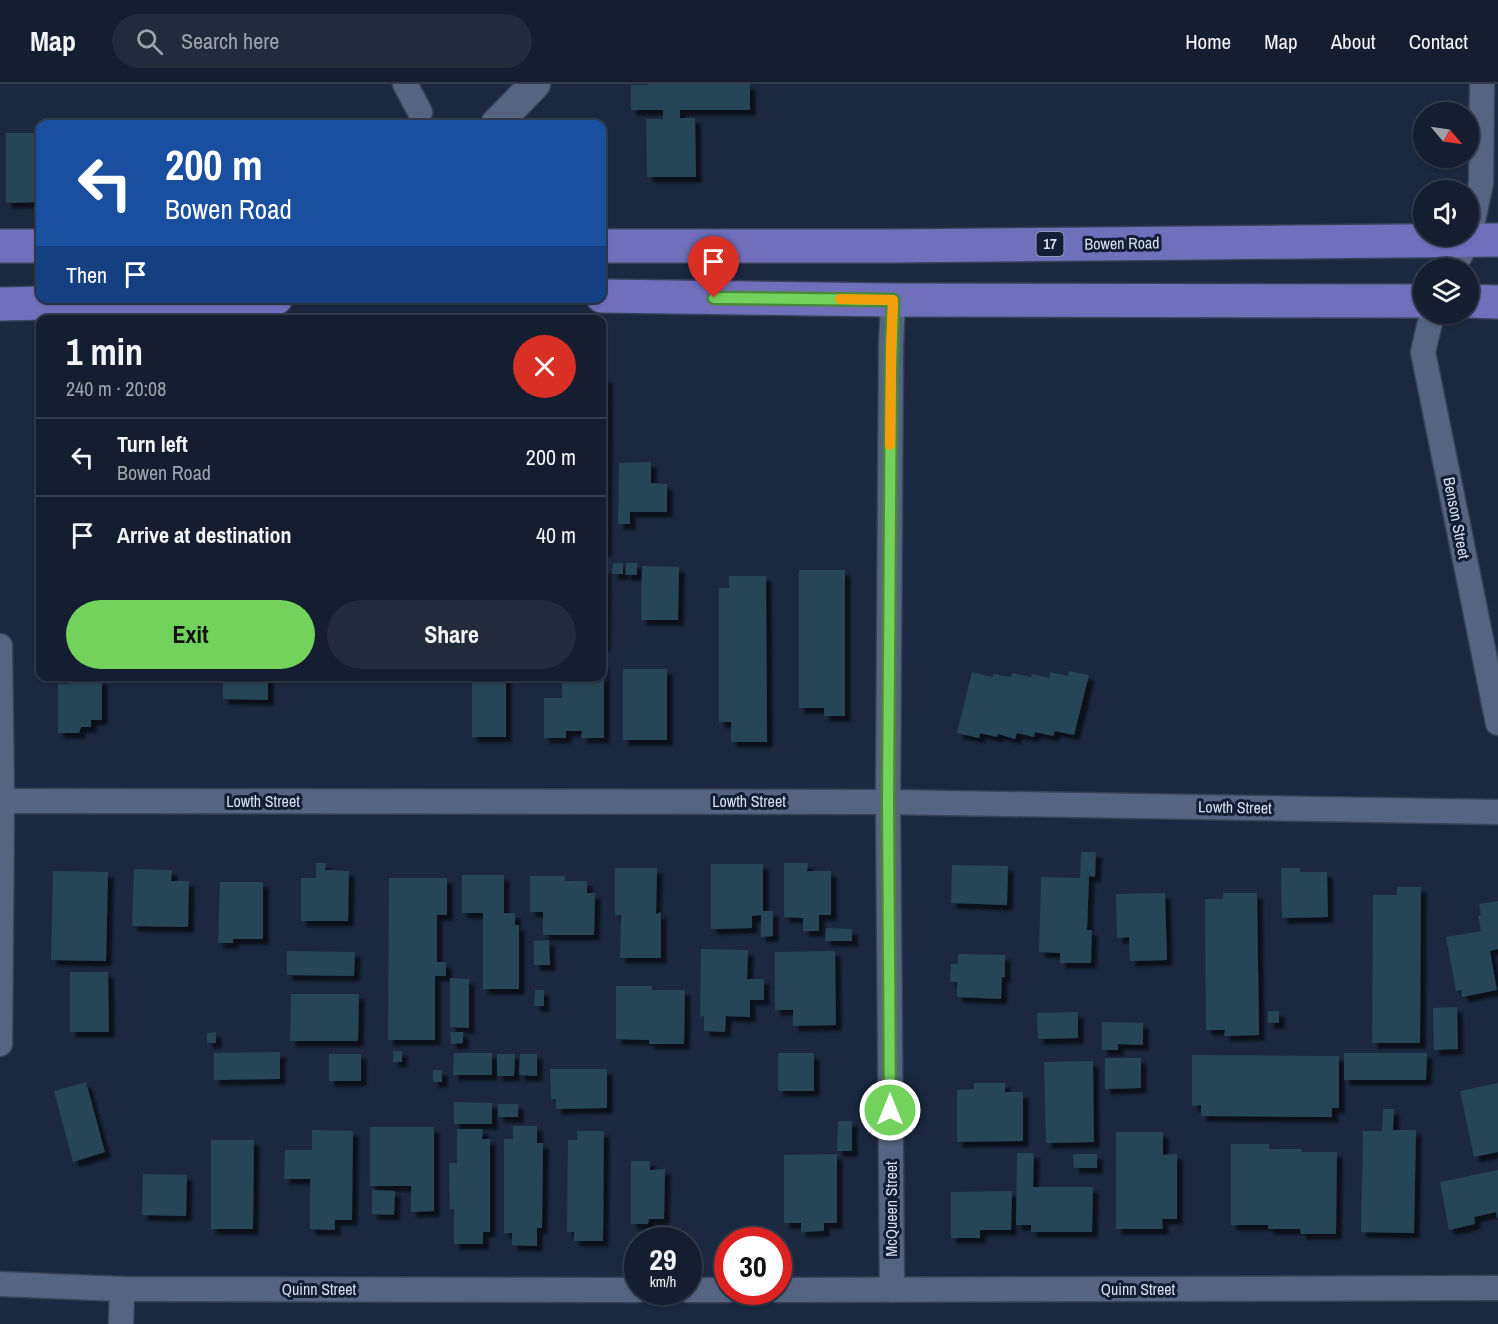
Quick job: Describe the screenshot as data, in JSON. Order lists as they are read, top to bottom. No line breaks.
{"streets":{"main road":["Bowen Road","17"],"street":["Benson Street","Lowth Street","McQueen Street","Quinn Street"]},"crossings":[["Lowth Street","McQueen Street"],["McQueen Street","Quinn Street"]],"north":"bottom right","page":{"header":"Map","search":"Search here","nav":["Home","Map","About","Contact"],"turn":["200 m","Bowen Road"],"then":"Then","heading":["1 min","240 m · 20:08"],"list":[{"name":"Turn left","note":"Bowen Road","value":"200 m"},{"name":"Arrive at destination","value":"40 m"}],"buttons":["Exit","Share"],"speed":"29 km/h","limit":"30"}}
